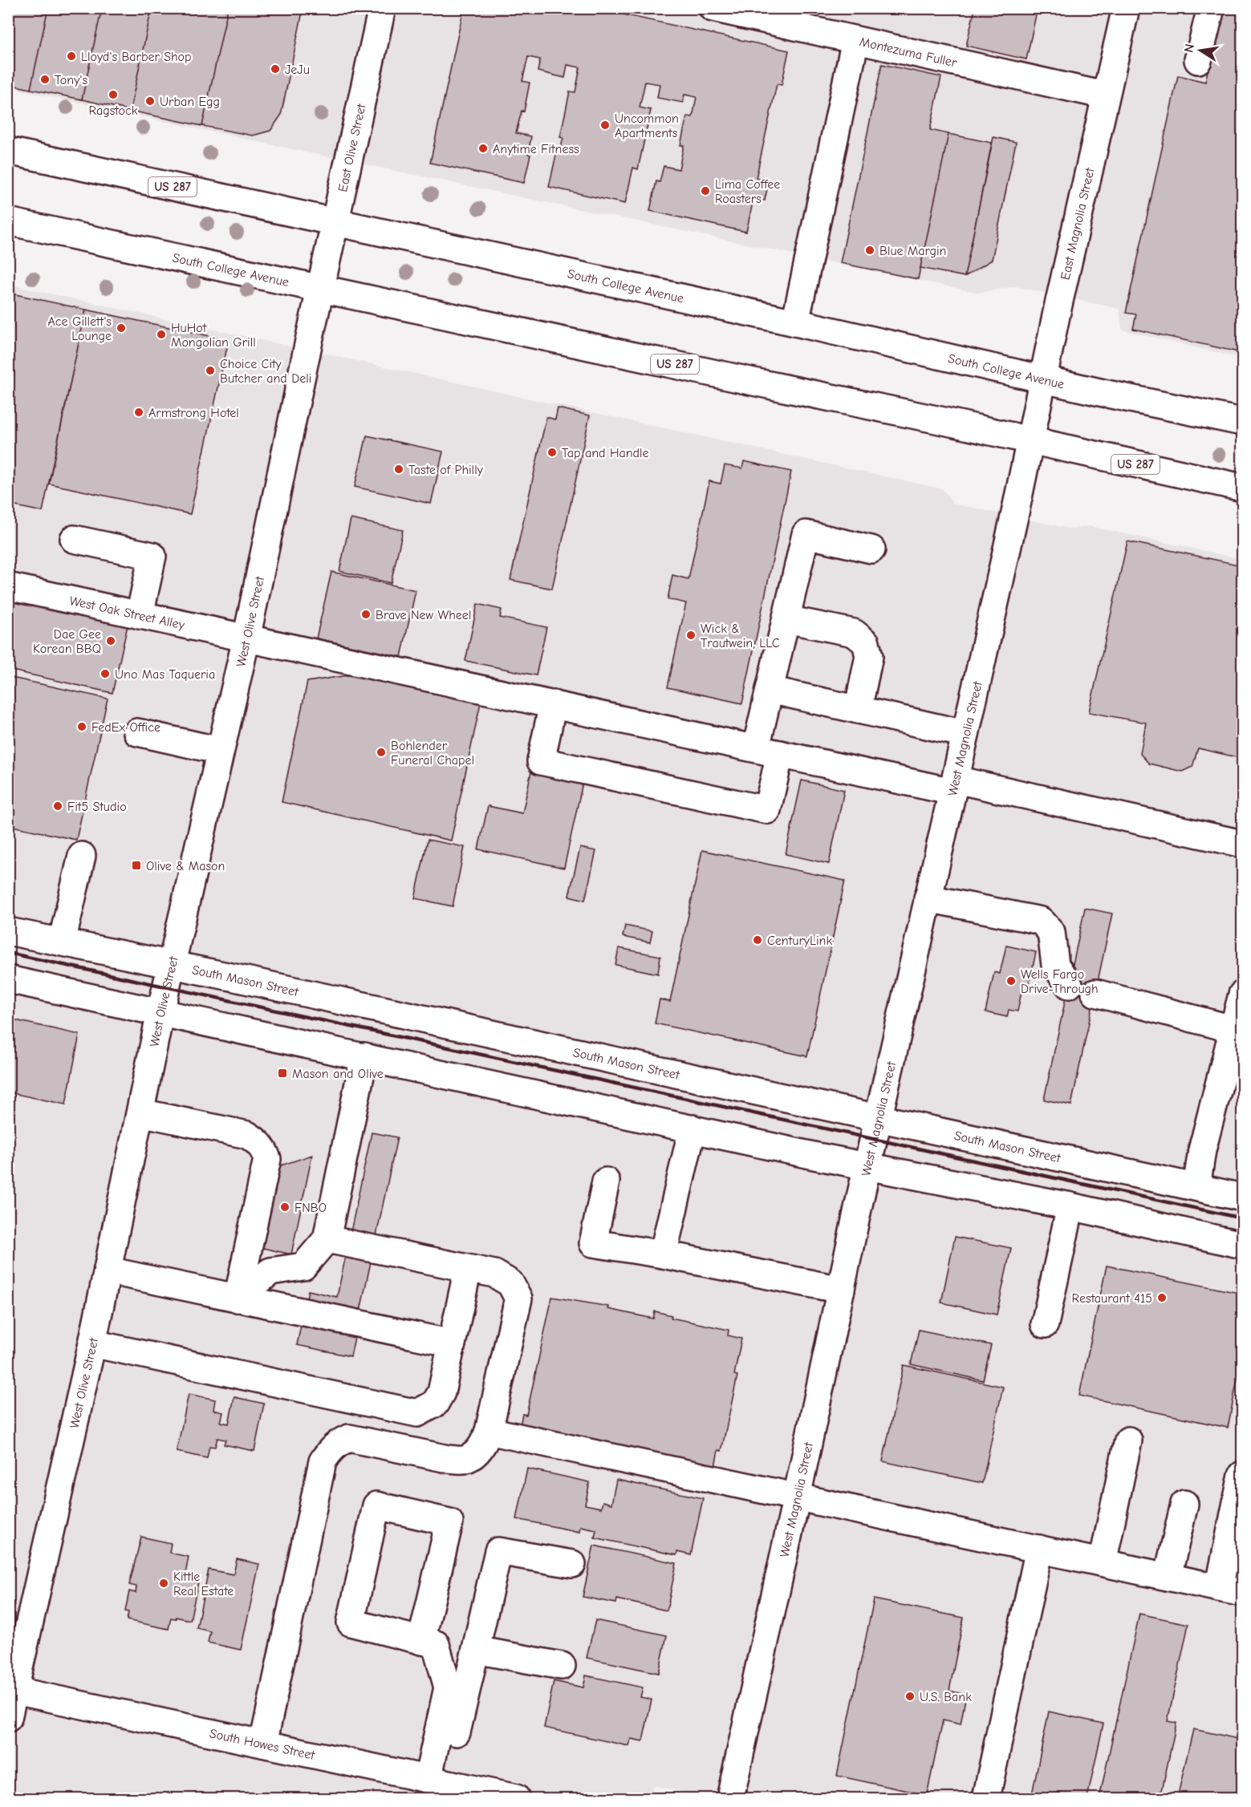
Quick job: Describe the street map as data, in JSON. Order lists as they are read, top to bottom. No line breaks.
{"streets":{"main road":["Montezuma Fuller","East Olive Street","US 287","East Magnolia Street","South College Avenue","West Oak Street Alley","West Olive Street","West Magnolia Street","South Mason Street","South Howes Street"]},"crossings":[["Montezuma Fuller","East Magnolia Street"],["East Olive Street","South College Avenue"],["East Olive Street","West Olive Street"],["East Magnolia Street","South College Avenue"],["East Magnolia Street","West Magnolia Street"],["South College Avenue","West Olive Street"],["South College Avenue","West Magnolia Street"],["West Oak Street Alley","West Olive Street"],["West Oak Street Alley","West Magnolia Street"],["West Olive Street","South Mason Street"],["West Olive Street","South Howes Street"],["West Magnolia Street","South Mason Street"]],"places":{"other":["Lloyd's Barber Shop","JeJu","Tony's","Ragstock","Urban Egg","Uncommon Apartments","Anytime Fitness","Lima Coffee Roasters","Blue Margin","Ace Gillett's Lounge","HuHot Mongolian Grill","Choice City Butcher and Deli","Armstrong Hotel","Tap and Handle","Taste of Philly","Brave New Wheel","Wick & Trautwein, LLC","Dae Gee Korean BBQ","Uno Mas Taqueria","FedEx Office","Bohlender Funeral Chapel","Fit5 Studio","CenturyLink","Wells Fargo Drive-Through","FNBO","Restaurant 415","Kittle Real Estate","U.S. Bank"],"transit":["Olive & Mason","Mason and Olive"]},"north":"left"}
